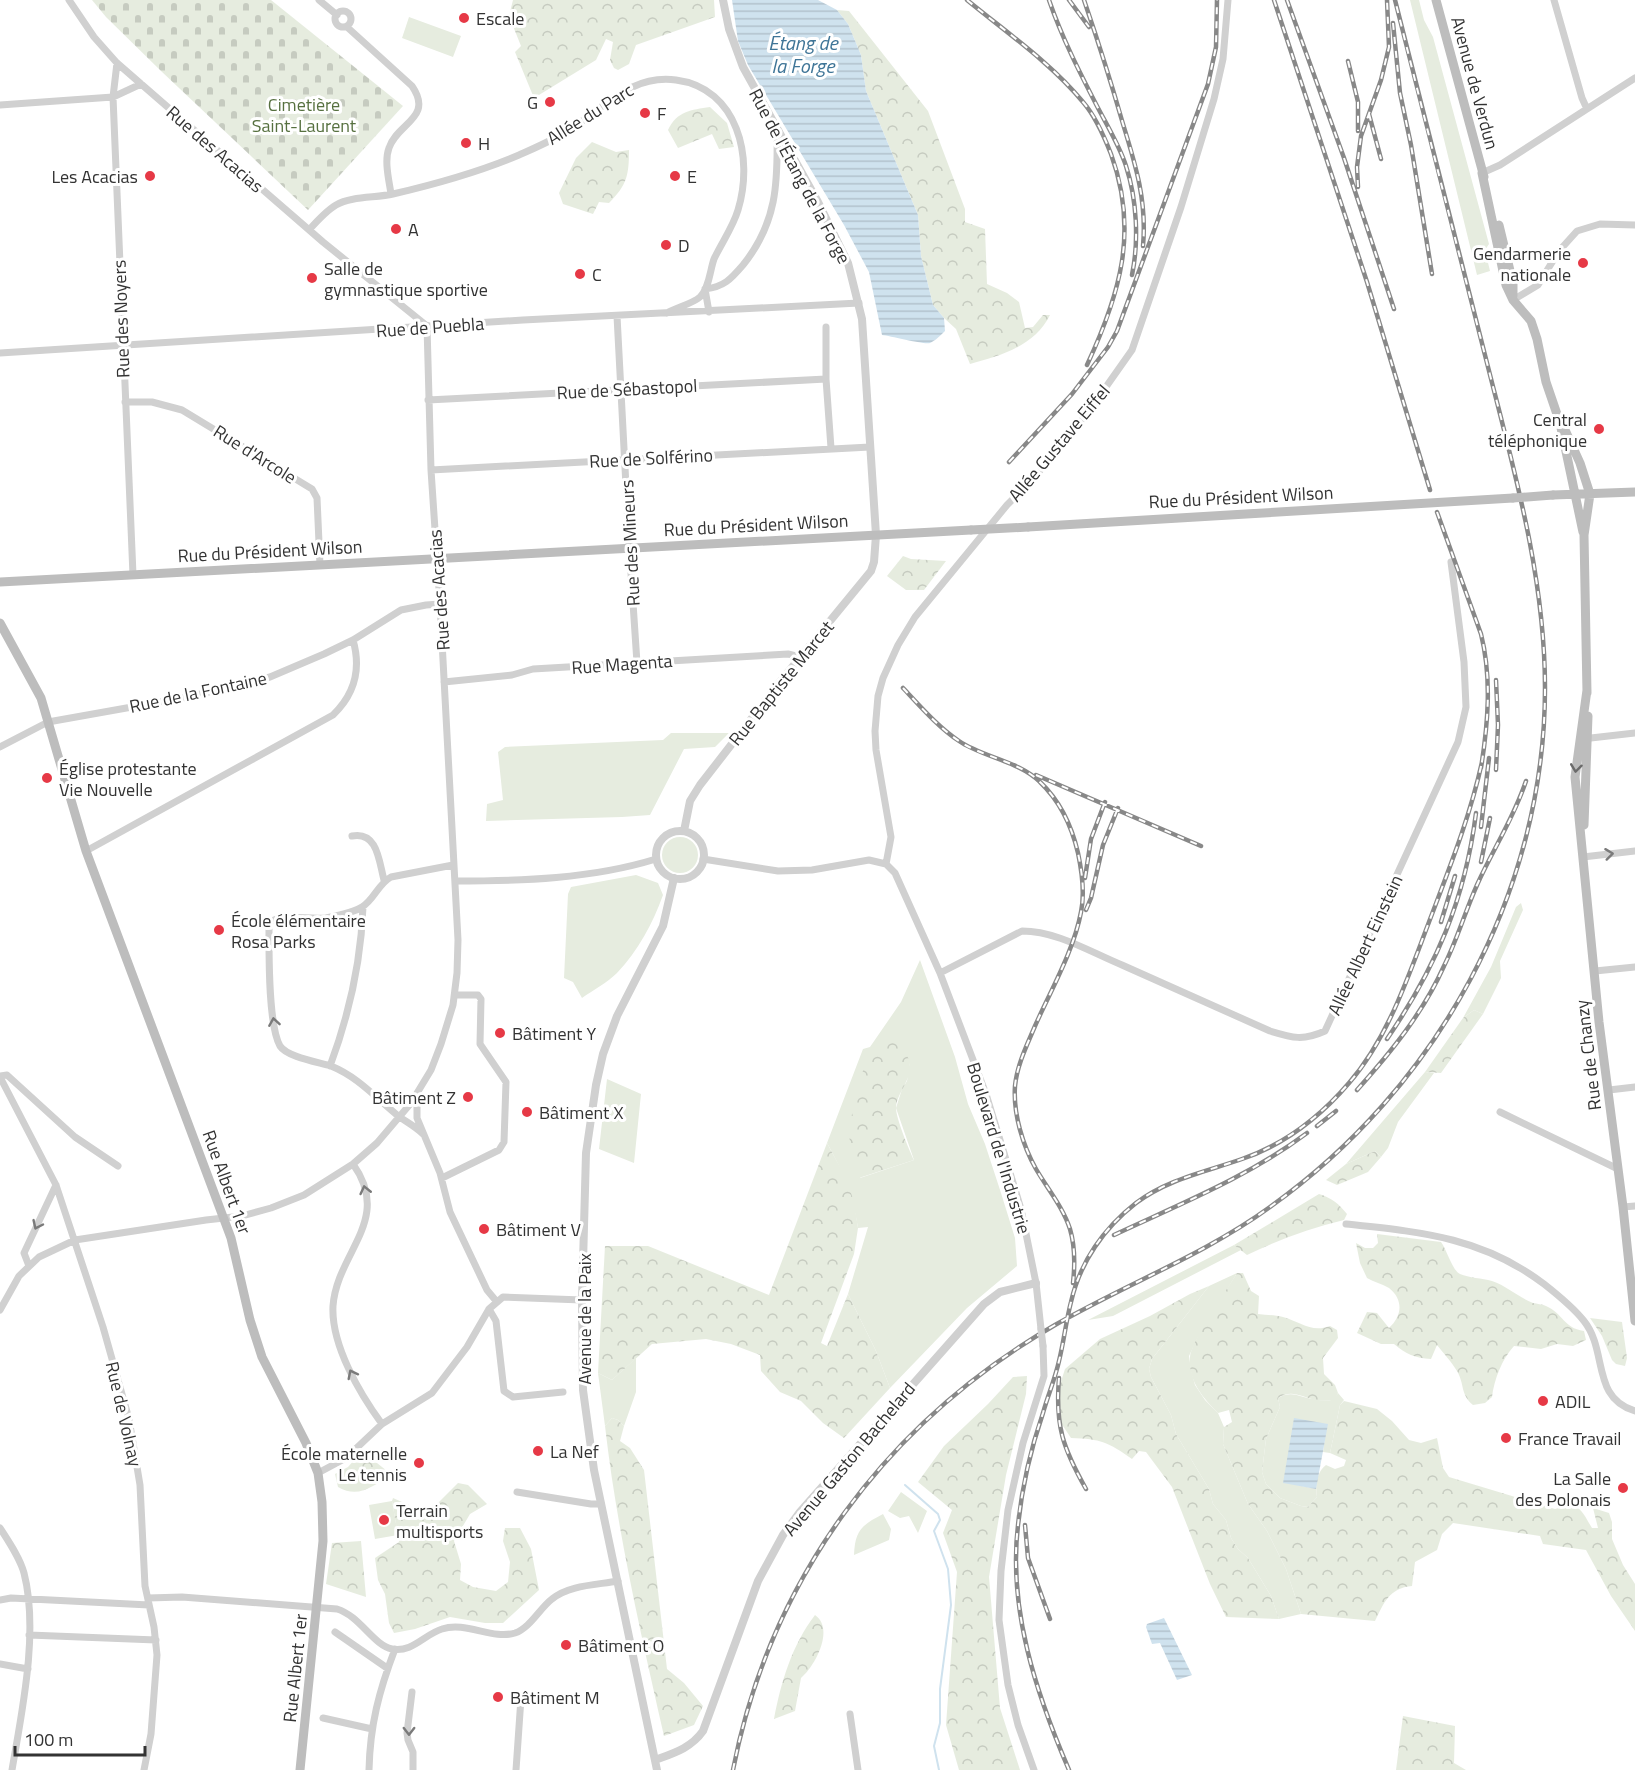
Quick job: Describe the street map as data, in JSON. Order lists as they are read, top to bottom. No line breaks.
{"streets":{"main road":["Avenue de Verdun","Rue du Président Wilson","Rue de Chanzy","Rue Albert 1er"],"street":["Allée du Parc","Rue des Acacias","Rue de l'Étang de la Forge","Rue des Noyers","Rue de Puebla","Rue de Sébastopol","Allée Gustave Eiffel","Rue d'Arcole","Rue de Solférino","Rue des Mineurs","Rue Magenta","Rue Baptiste Marcet","Rue de la Fontaine","Allée Albert Einstein","Boulevard de l'Industrie","Avenue de la Paix","Rue de Volnay","Avenue Gaston Bachelard"]},"crossings":[["Avenue de Verdun","Rue du Président Wilson"],["Avenue de Verdun","Rue de Chanzy"],["Allée du Parc","Rue des Acacias"],["Allée du Parc","Rue de Puebla"],["Rue des Acacias","Rue des Noyers"],["Rue des Acacias","Rue de Puebla"],["Rue des Acacias","Rue de Sébastopol"],["Rue des Acacias","Rue de Solférino"],["Rue des Acacias","Rue du Président Wilson"],["Rue des Acacias","Rue Magenta"],["Rue des Acacias","Rue de la Fontaine"],["Rue des Acacias","Rue Albert 1er"],["Rue des Acacias","Rue de Volnay"],["Rue de l'Étang de la Forge","Rue de Puebla"],["Rue de l'Étang de la Forge","Rue de Solférino"],["Rue de l'Étang de la Forge","Rue du Président Wilson"],["Rue de l'Étang de la Forge","Rue Baptiste Marcet"],["Rue des Noyers","Rue de Puebla"],["Rue des Noyers","Rue d'Arcole"],["Rue des Noyers","Rue du Président Wilson"],["Rue de Puebla","Rue des Mineurs"],["Rue de Sébastopol","Rue des Mineurs"],["Allée Gustave Eiffel","Boulevard de l'Industrie"],["Rue d'Arcole","Rue du Président Wilson"],["Rue de Solférino","Rue des Mineurs"],["Rue du Président Wilson","Rue des Mineurs"],["Rue du Président Wilson","Rue Baptiste Marcet"],["Rue du Président Wilson","Rue de Chanzy"],["Rue des Mineurs","Rue Magenta"],["Rue Magenta","Rue Baptiste Marcet"],["Rue Baptiste Marcet","Avenue de la Paix"],["Rue de la Fontaine","Rue Albert 1er"],["Allée Albert Einstein","Boulevard de l'Industrie"],["Boulevard de l'Industrie","Avenue Gaston Bachelard"],["Avenue de la Paix","Avenue Gaston Bachelard"]],"water":["Étang de la Forge"],"parks":["Cimetière Saint-Laurent"],"places":["Escale","G","F","H","Les Acacias","E","A","D","Gendarmerie nationale","C","Salle de gymnastique sportive","Central téléphonique","Église protestante Vie Nouvelle","École élémentaire Rosa Parks","Bâtiment Y","Bâtiment Z","Bâtiment X","Bâtiment V","ADIL","France Travail","La Nef","École maternelle Le tennis","La Salle des Polonais","Terrain multisports","Bâtiment O","Bâtiment M"],"scale_bar":"100 m"}
